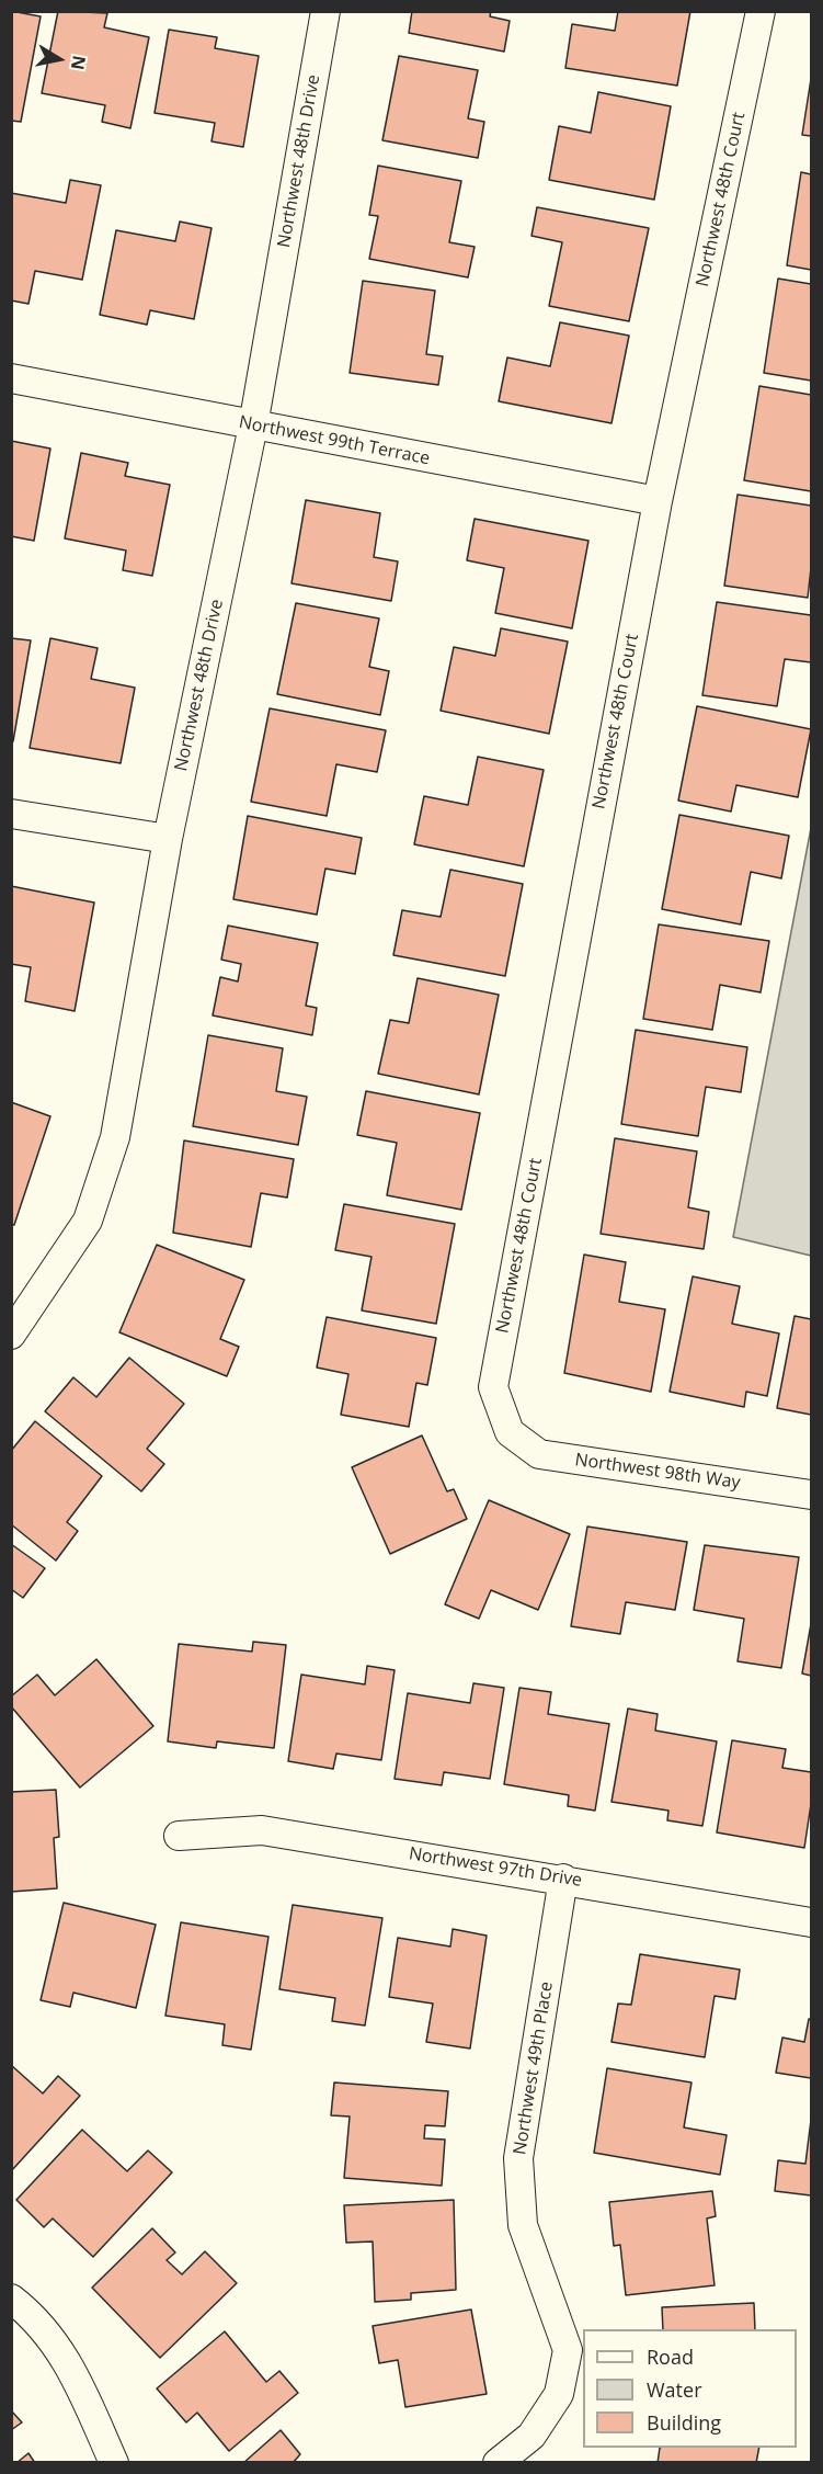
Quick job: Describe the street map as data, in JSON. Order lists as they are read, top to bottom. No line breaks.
{"streets":{"street":["Northwest 48th Drive","Northwest 48th Court","Northwest 99th Terrace","Northwest 98th Way","Northwest 97th Drive","Northwest 49th Place"]},"crossings":[["Northwest 48th Drive","Northwest 99th Terrace"],["Northwest 48th Court","Northwest 99th Terrace"],["Northwest 48th Court","Northwest 98th Way"],["Northwest 97th Drive","Northwest 49th Place"]],"legend":["Road","Water","Building"],"north":"right"}
